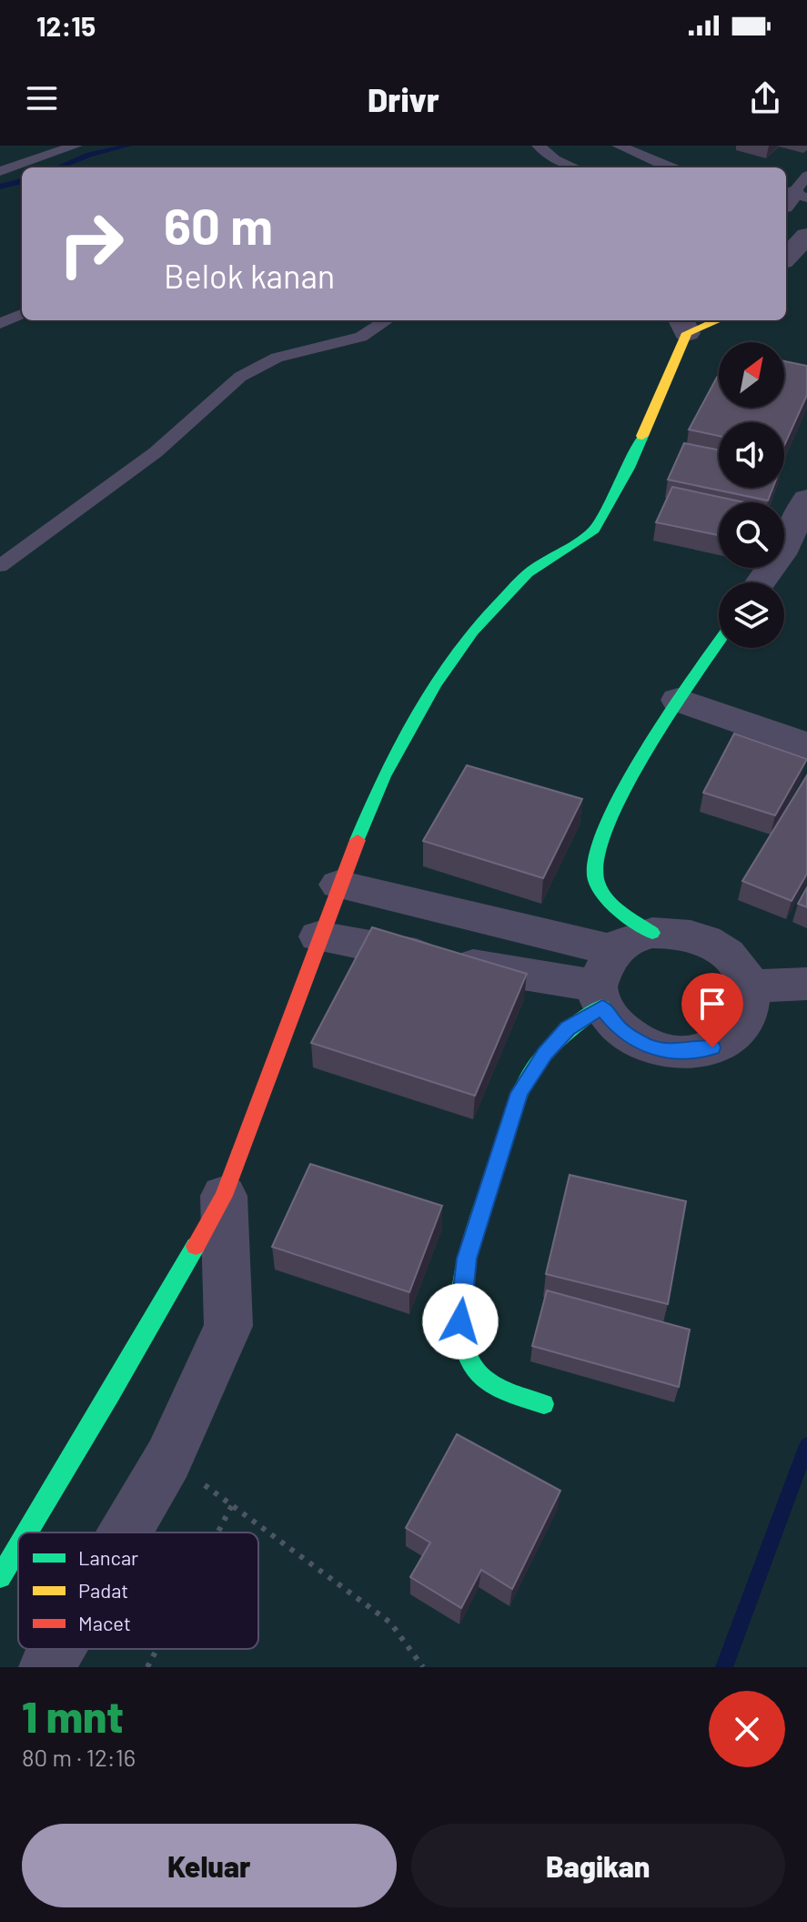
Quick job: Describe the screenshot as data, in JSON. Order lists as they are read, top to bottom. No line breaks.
{"legend":["Lancar","Padat","Macet"],"north":"top right","page":{"status":"12:15","header":"Drivr","turn":["60 m","Belok kanan"],"heading":["1 mnt","80 m · 12:16"],"buttons":["Keluar","Bagikan"]}}
